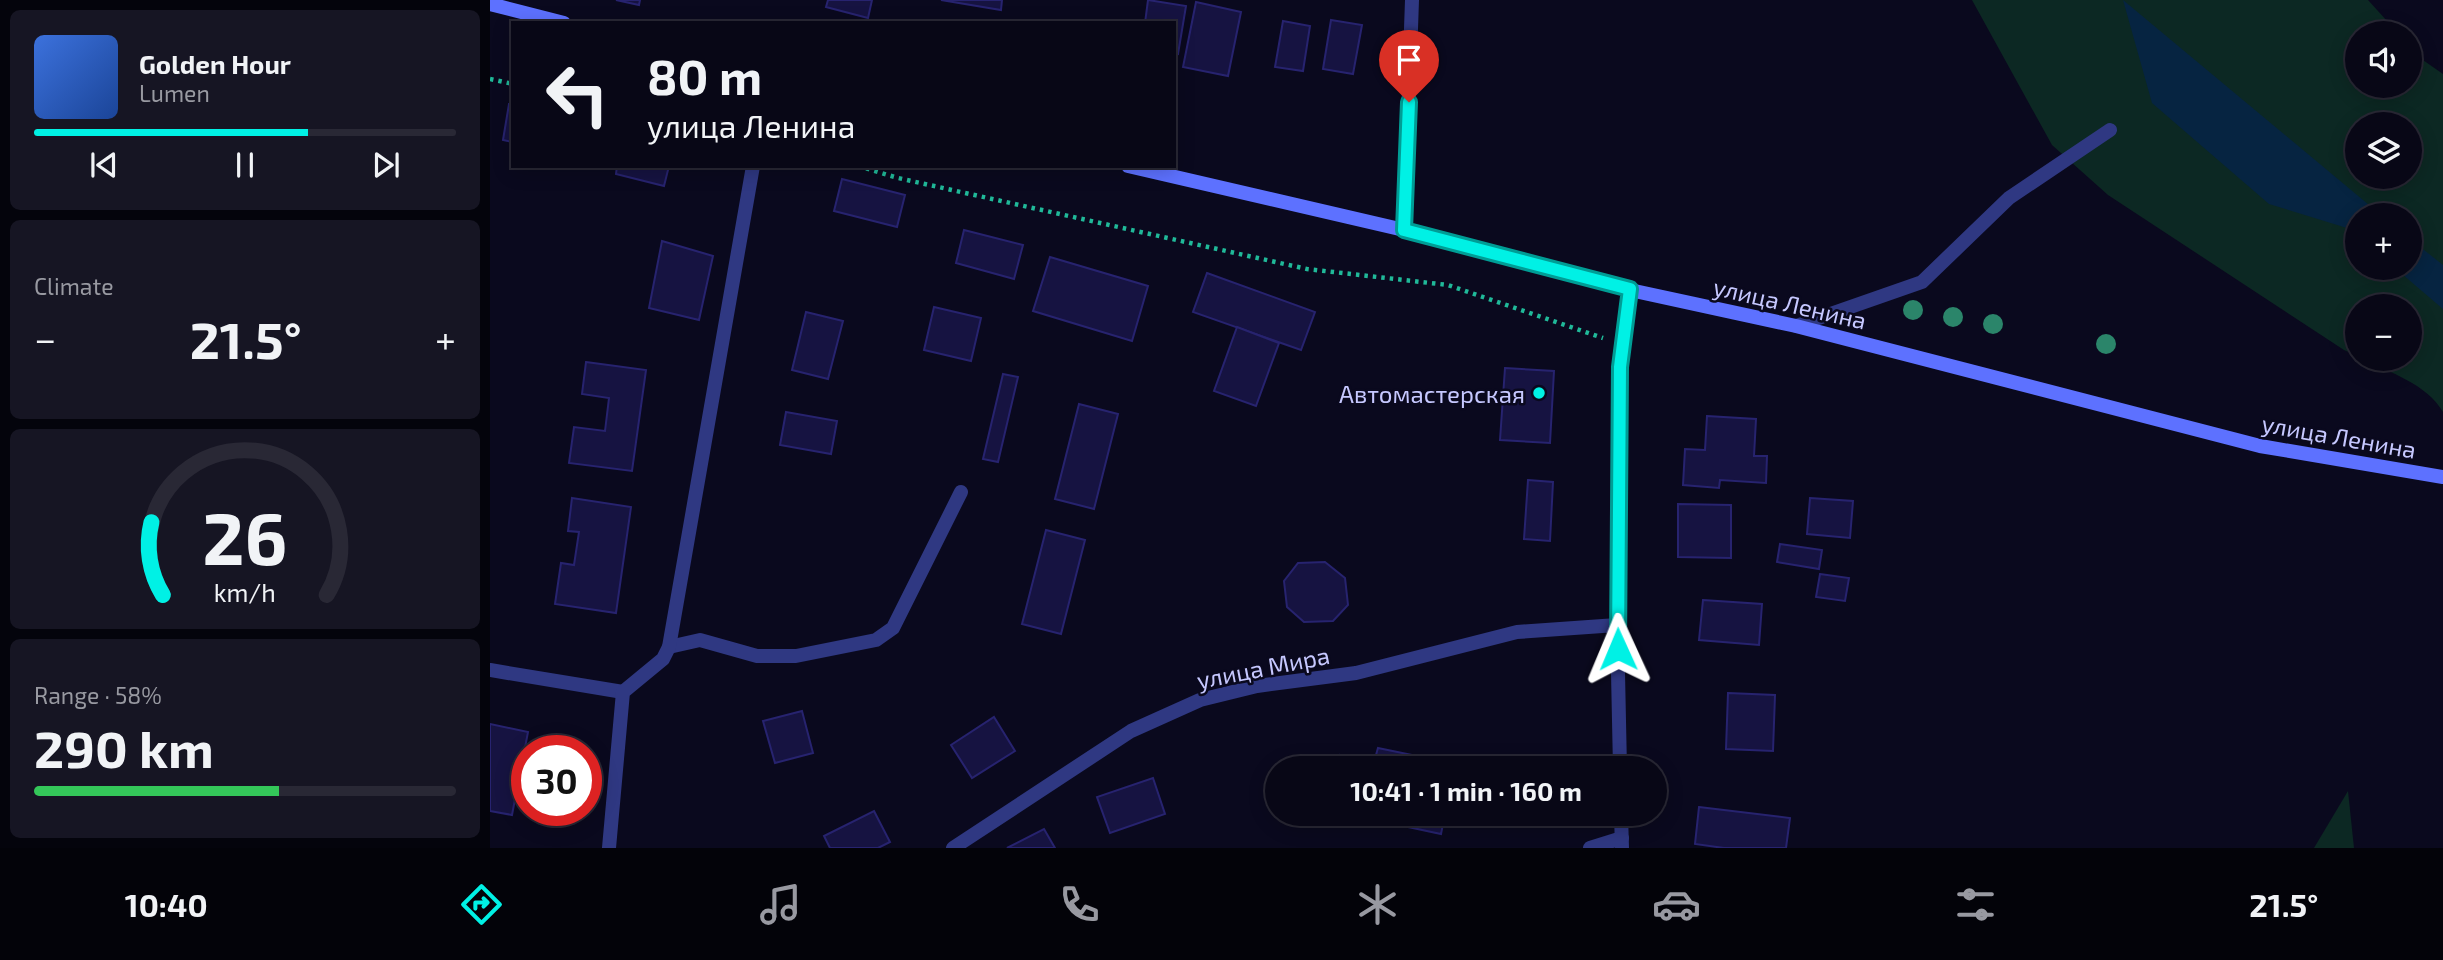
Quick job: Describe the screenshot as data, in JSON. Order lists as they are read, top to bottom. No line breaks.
{"streets":{"main road":["улица Ленина"],"street":["улица Мира"]},"places":["Автомастерская"],"page":{"map_buttons":["+","−"],"turn":["80 m","улица Ленина"],"song":["Golden Hour","Lumen"],"tile":["Climate",["Range · 58%","290 km"]],"heat":["−","21.5°","+"],"limit":"30","trip":"10:41 · 1 min · 160 m","tabs":["10:40","21.5°"],"gauge":["26","km/h"]}}
